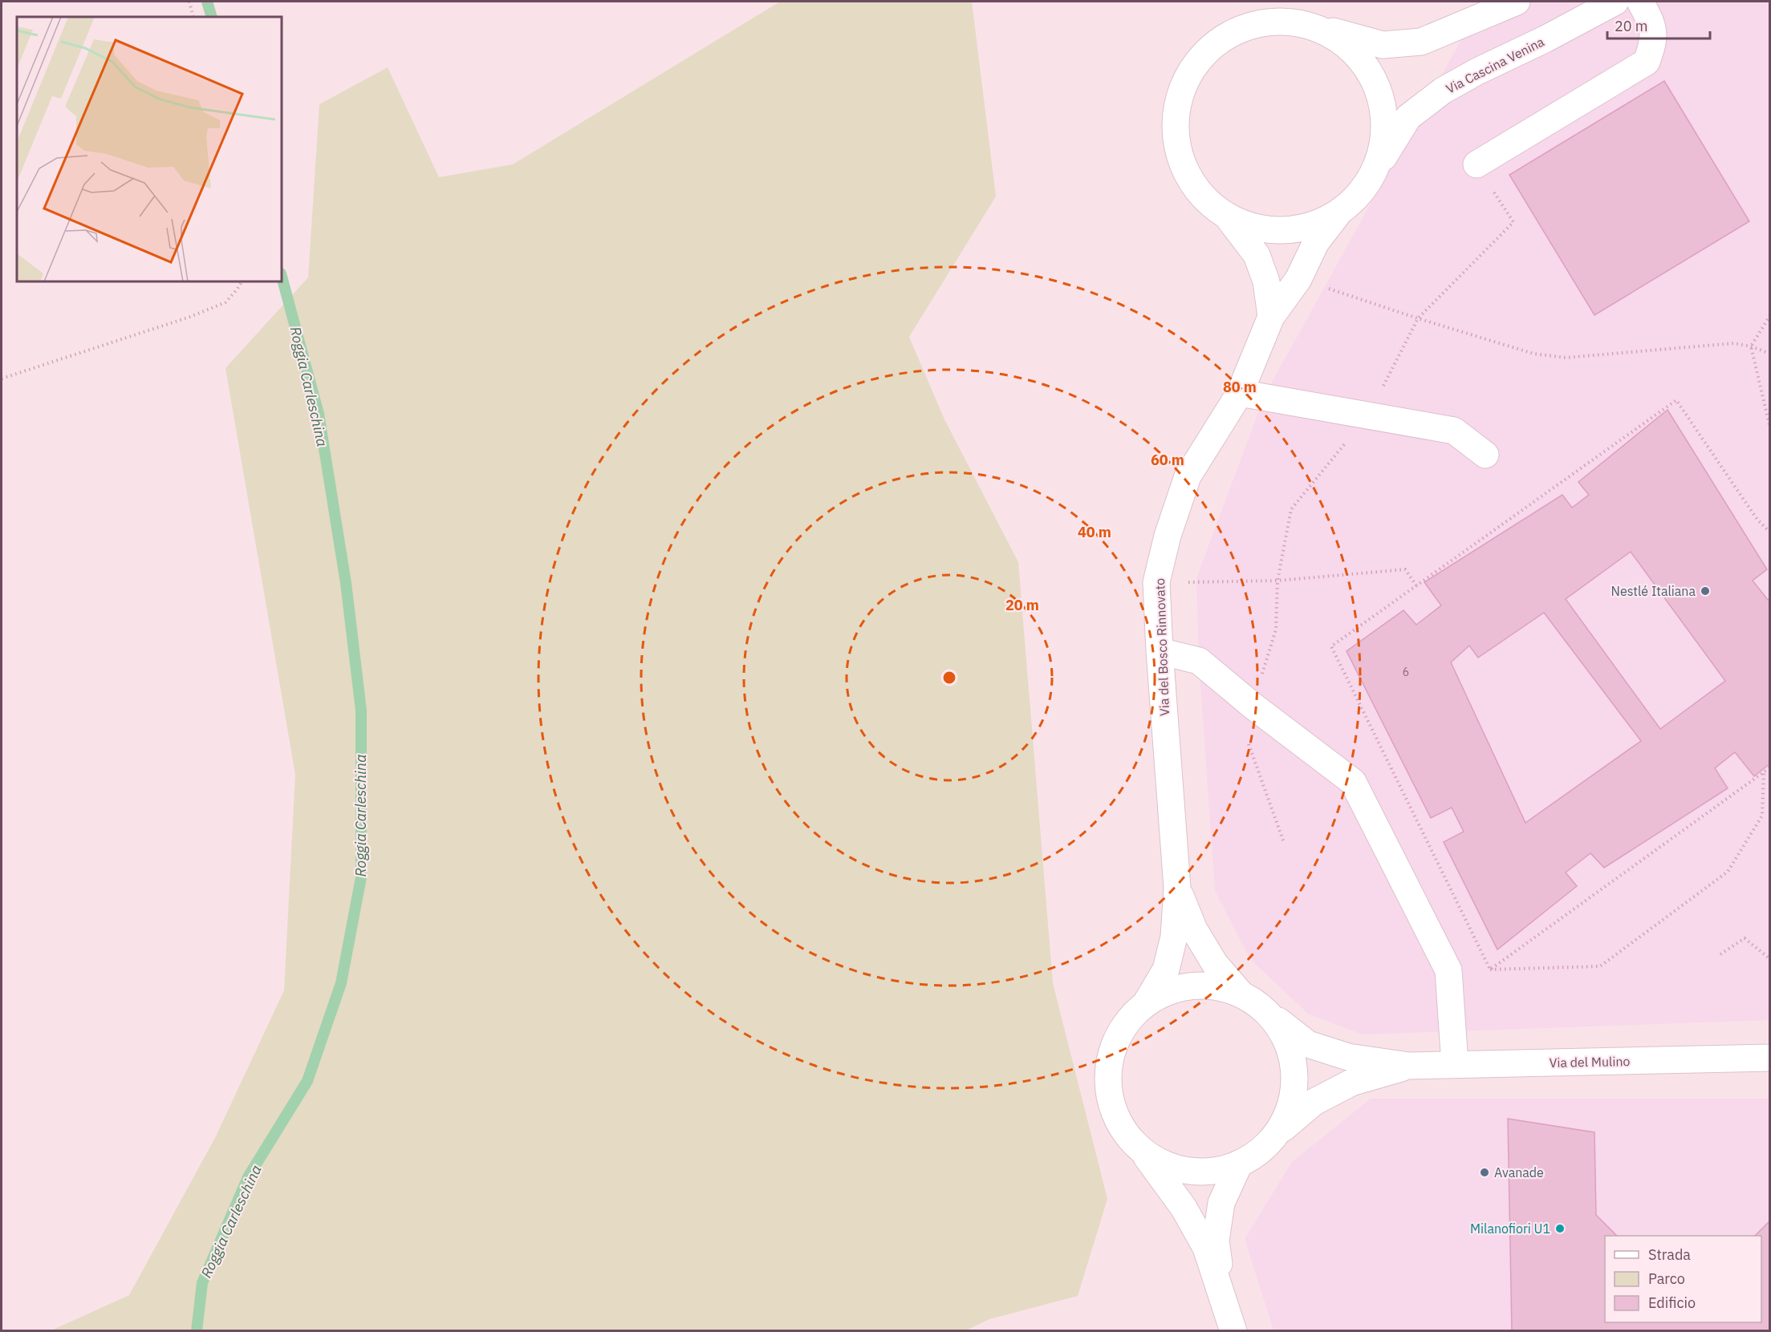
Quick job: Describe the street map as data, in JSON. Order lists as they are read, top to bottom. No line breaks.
{"streets":{"street":["Via Cascina Venina","Via del Bosco Rinnovato","Via del Mulino"]},"crossings":[["Via Cascina Venina","Via del Bosco Rinnovato"],["Via del Bosco Rinnovato","Via del Mulino"]],"water":["Roggia Carleschina"],"places":["Nestlé Italiana","Avanade","Milanofiori U1"],"house_numbers":["6"],"legend":["Strada","Parco","Edificio"],"scale_bar":"20 m","rings":["80 m","60 m","40 m","20 m"]}
